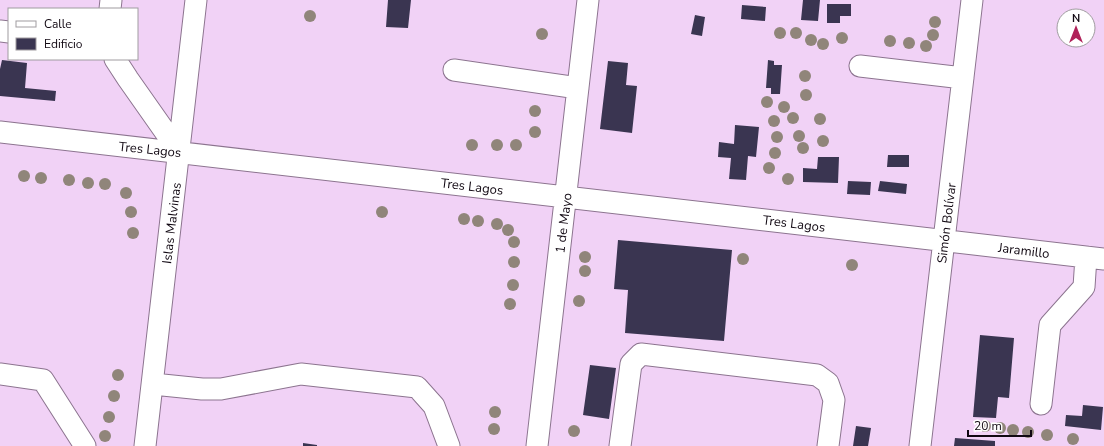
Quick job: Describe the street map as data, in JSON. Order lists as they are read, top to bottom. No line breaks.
{"streets":{"street":["Tres Lagos","Islas Malvinas","1 de Mayo","Simón Bolívar","Jaramillo"]},"crossings":[["Tres Lagos","Islas Malvinas"],["Tres Lagos","1 de Mayo"],["Tres Lagos","Simón Bolívar"],["Tres Lagos","Jaramillo"],["Simón Bolívar","Jaramillo"]],"legend":["Calle","Edificio"],"scale_bar":"20 m","north":"top"}
